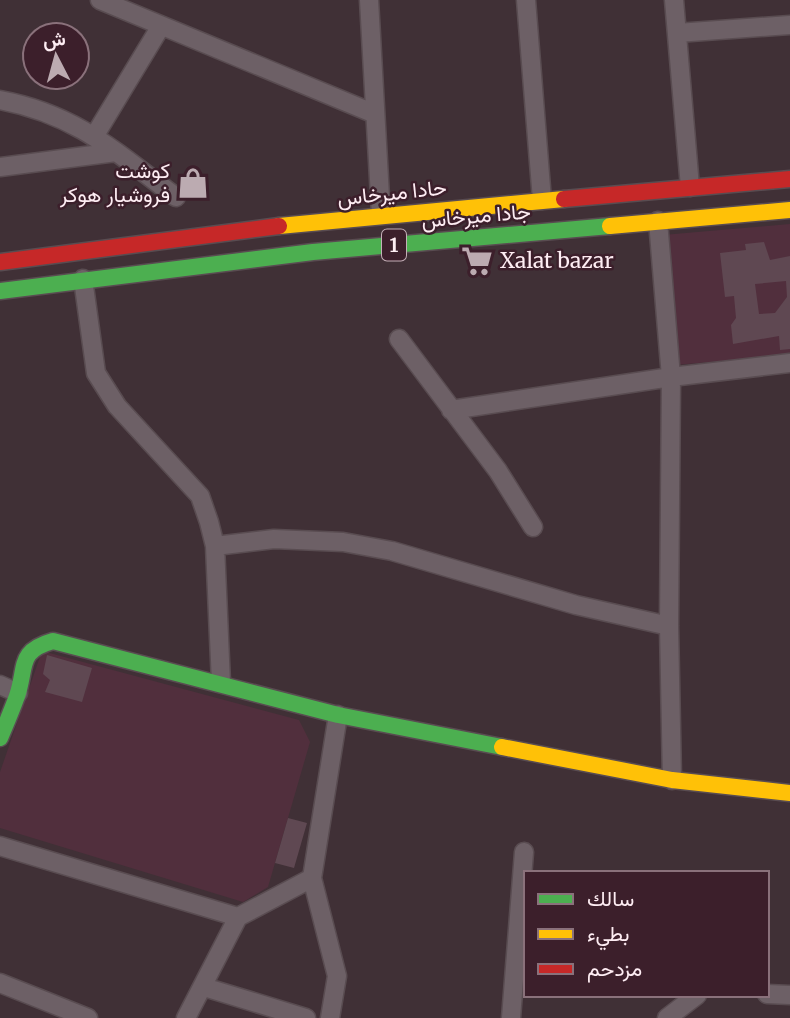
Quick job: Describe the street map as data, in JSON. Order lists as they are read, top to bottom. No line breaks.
{"streets":{"main road":["حادا ميرخاس","جادا ميرخاس","1"]},"places":{"shop":["كوشت فروشيار هوكر"],"supermarket":["Xalat bazar"]},"legend":["سالك","بطيء","مزدحم"],"north":"top"}
